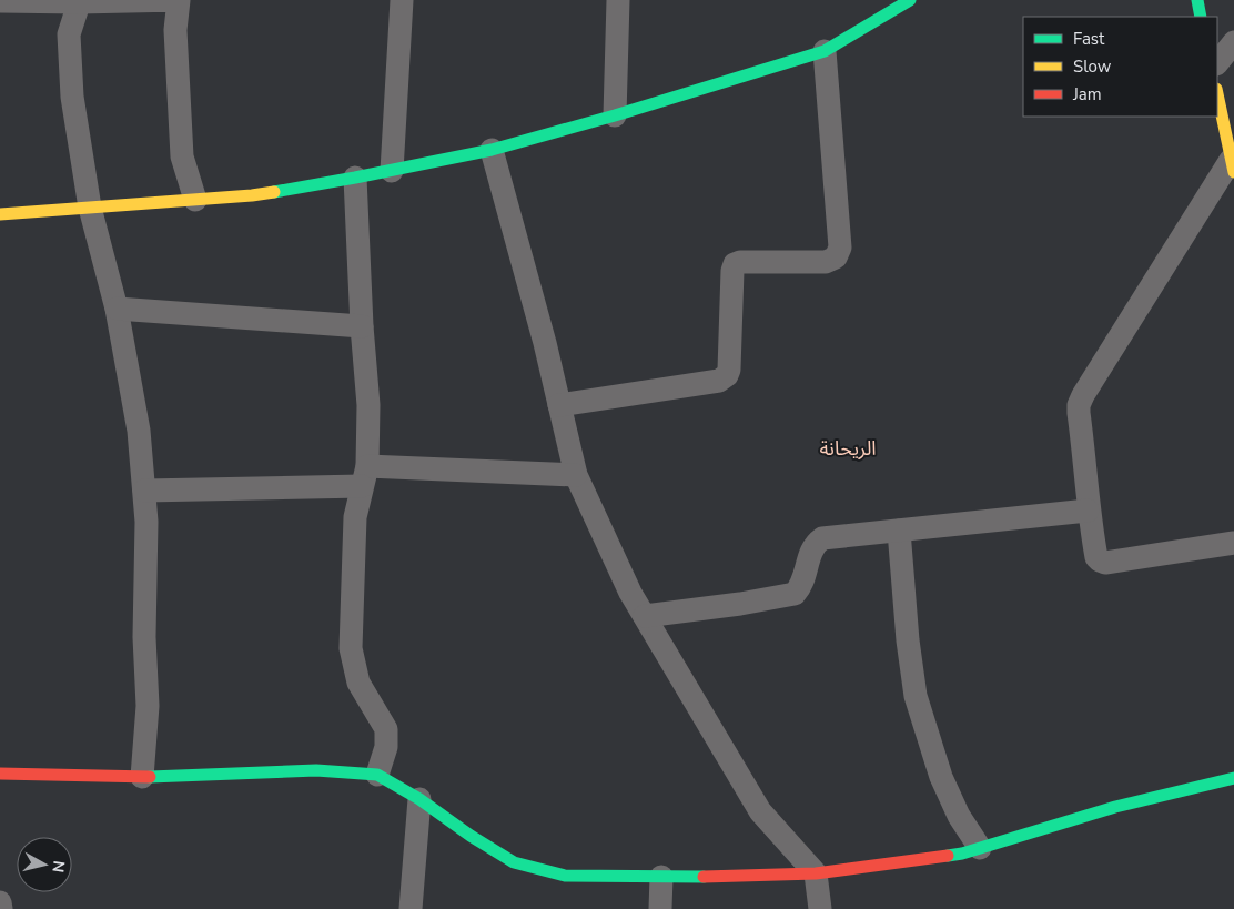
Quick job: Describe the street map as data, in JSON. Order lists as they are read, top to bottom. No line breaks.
{"districts":["الريحانة"],"legend":["Fast","Slow","Jam"],"north":"right"}
